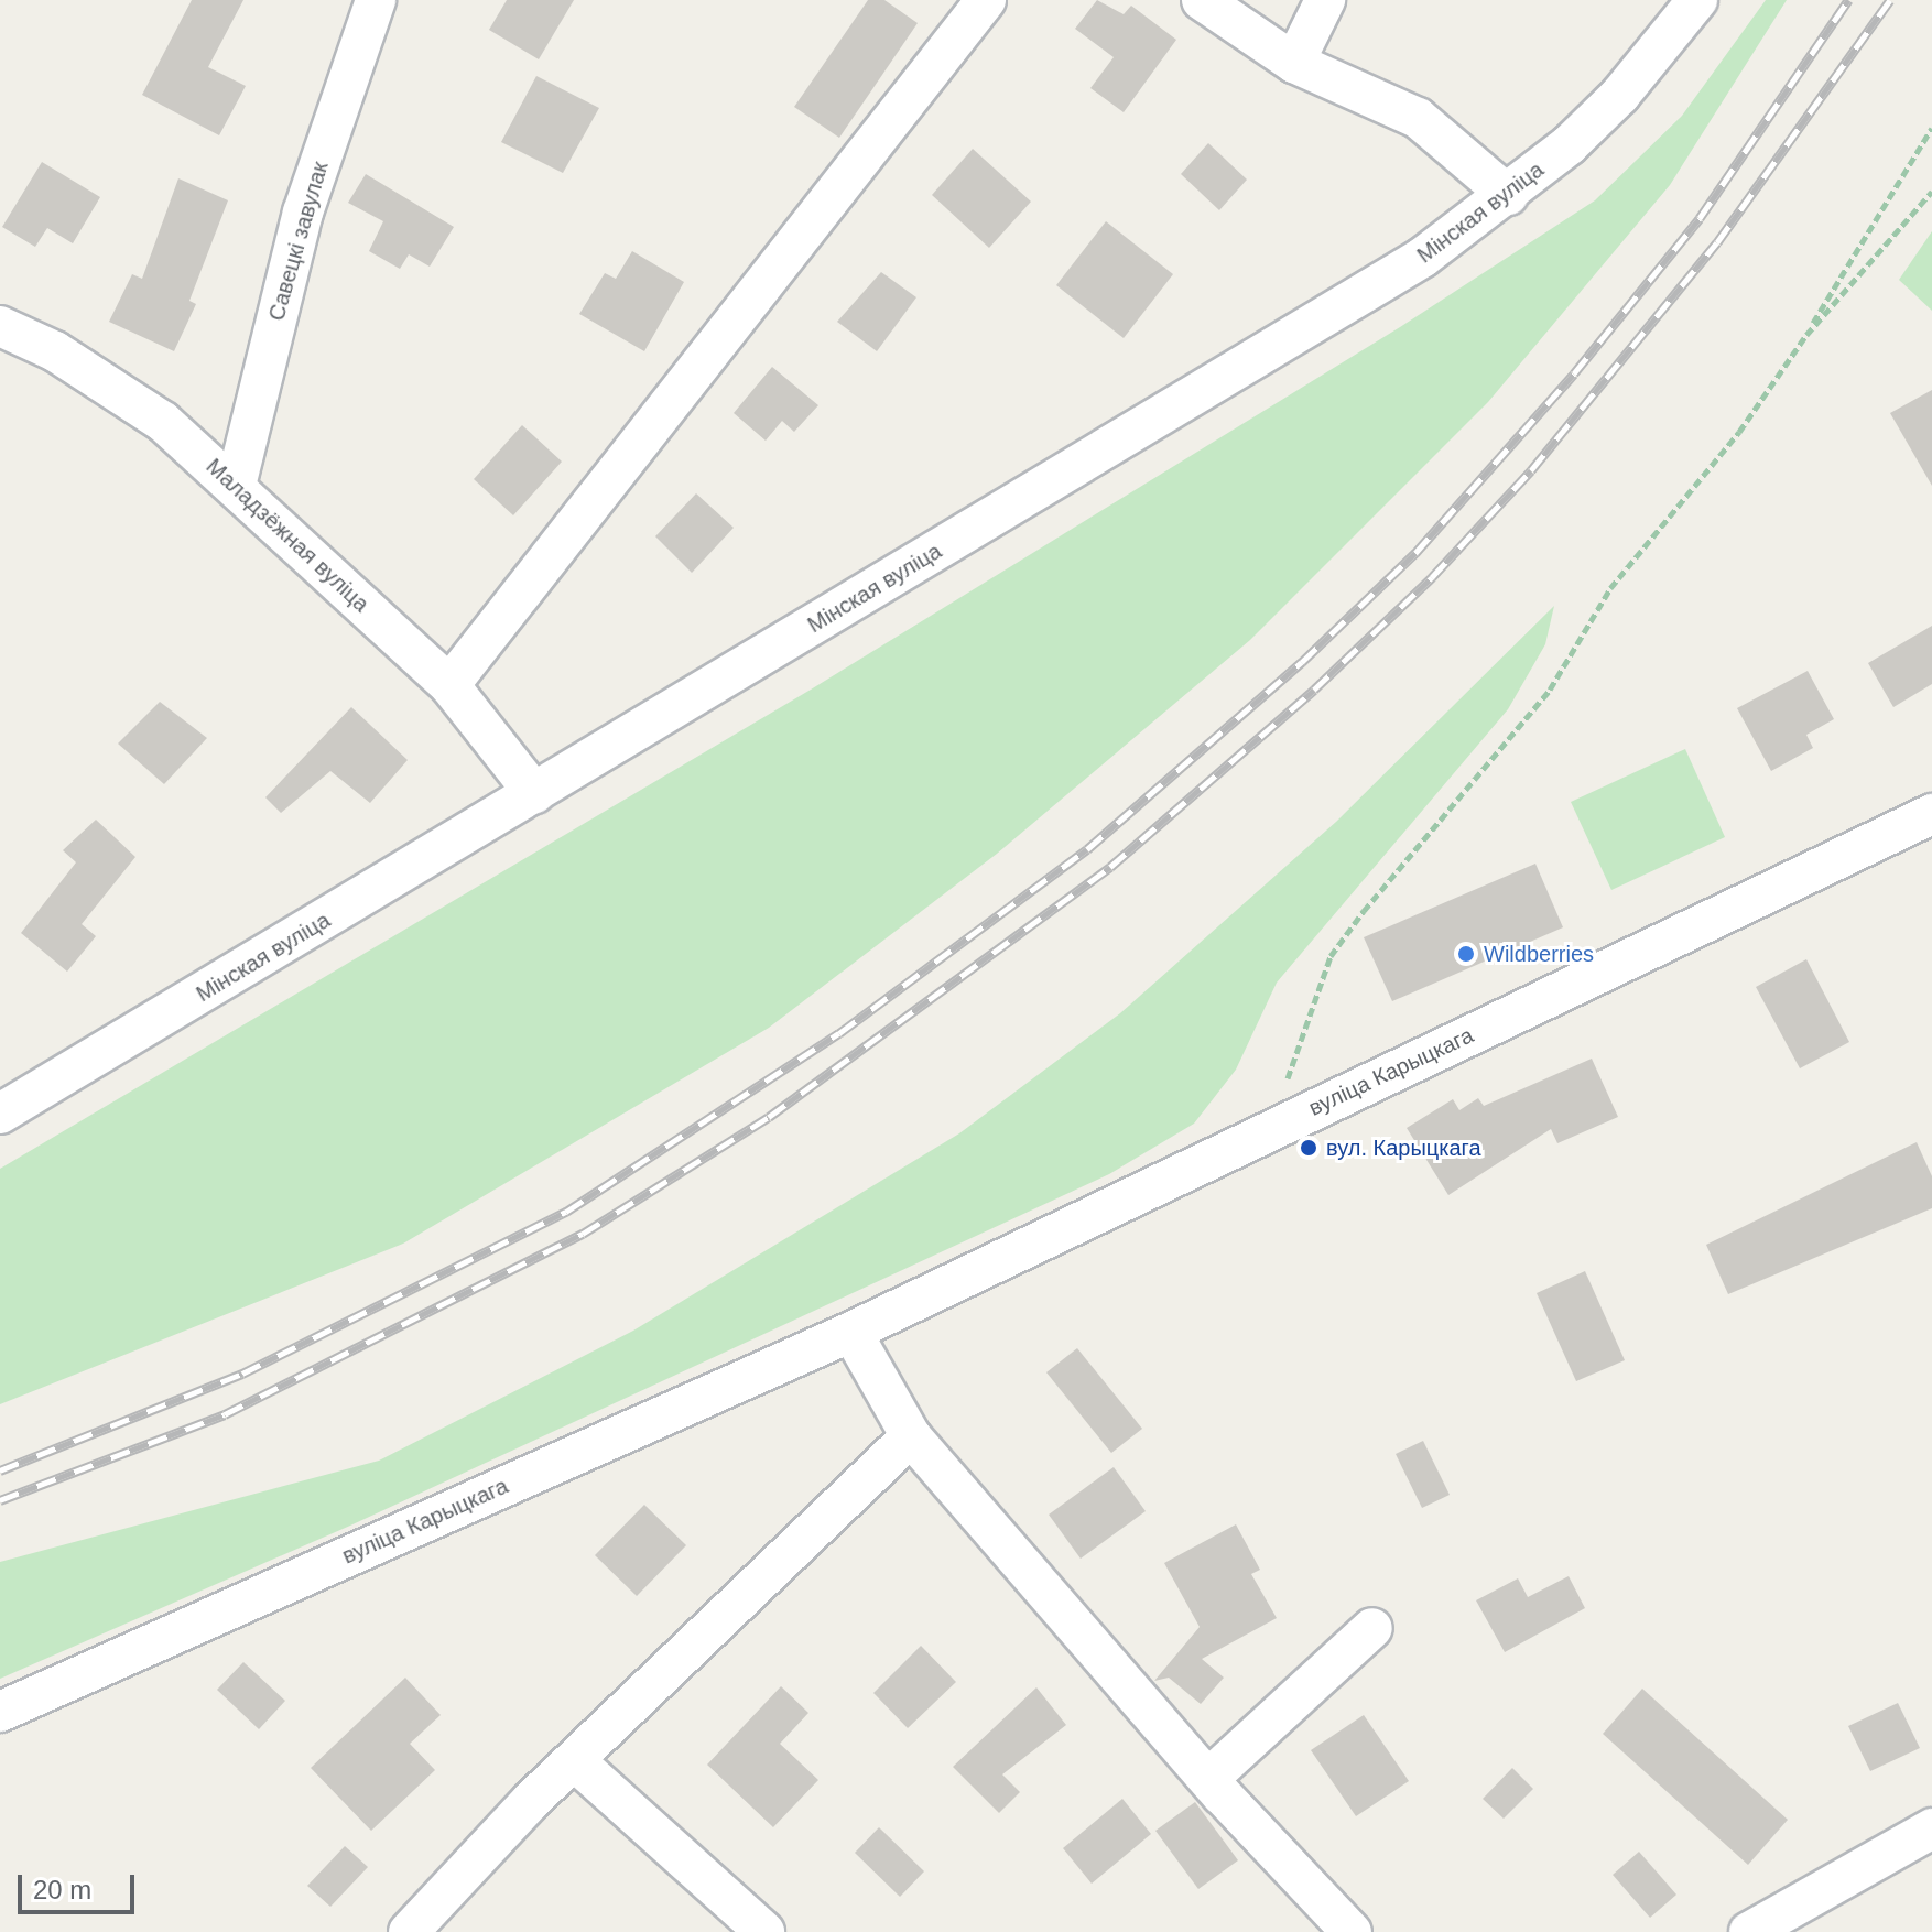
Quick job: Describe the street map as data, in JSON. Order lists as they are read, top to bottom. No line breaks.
{"streets":{"street":["Мінская вуліца","Савецкі завулак","Маладзёжная вуліца","вуліца Карыцкага"]},"crossings":[["Мінская вуліца","Маладзёжная вуліца"],["Савецкі завулак","Маладзёжная вуліца"]],"places":["Wildberries","вул. Карыцкага"],"scale_bar":"20 m"}
